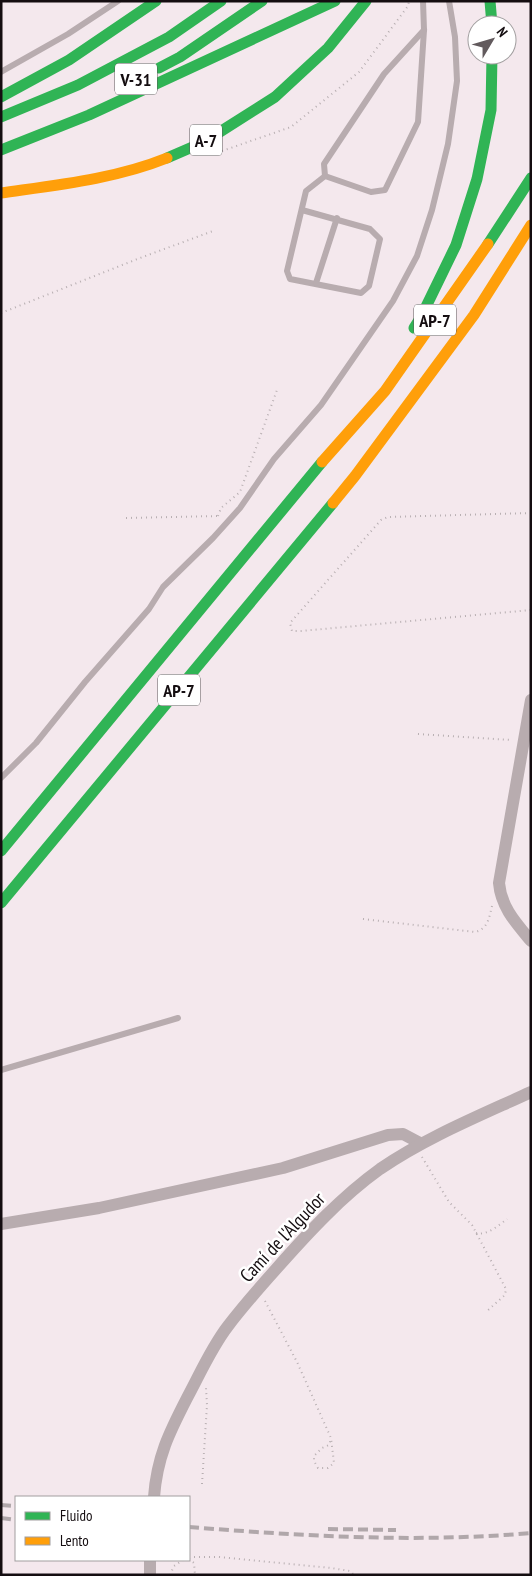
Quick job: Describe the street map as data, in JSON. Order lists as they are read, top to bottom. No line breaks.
{"streets":{"highway":["V-31","A-7","AP-7"],"street":["Camí de l'Algudor"]},"legend":["Fluido","Lento"],"north":"top right"}
